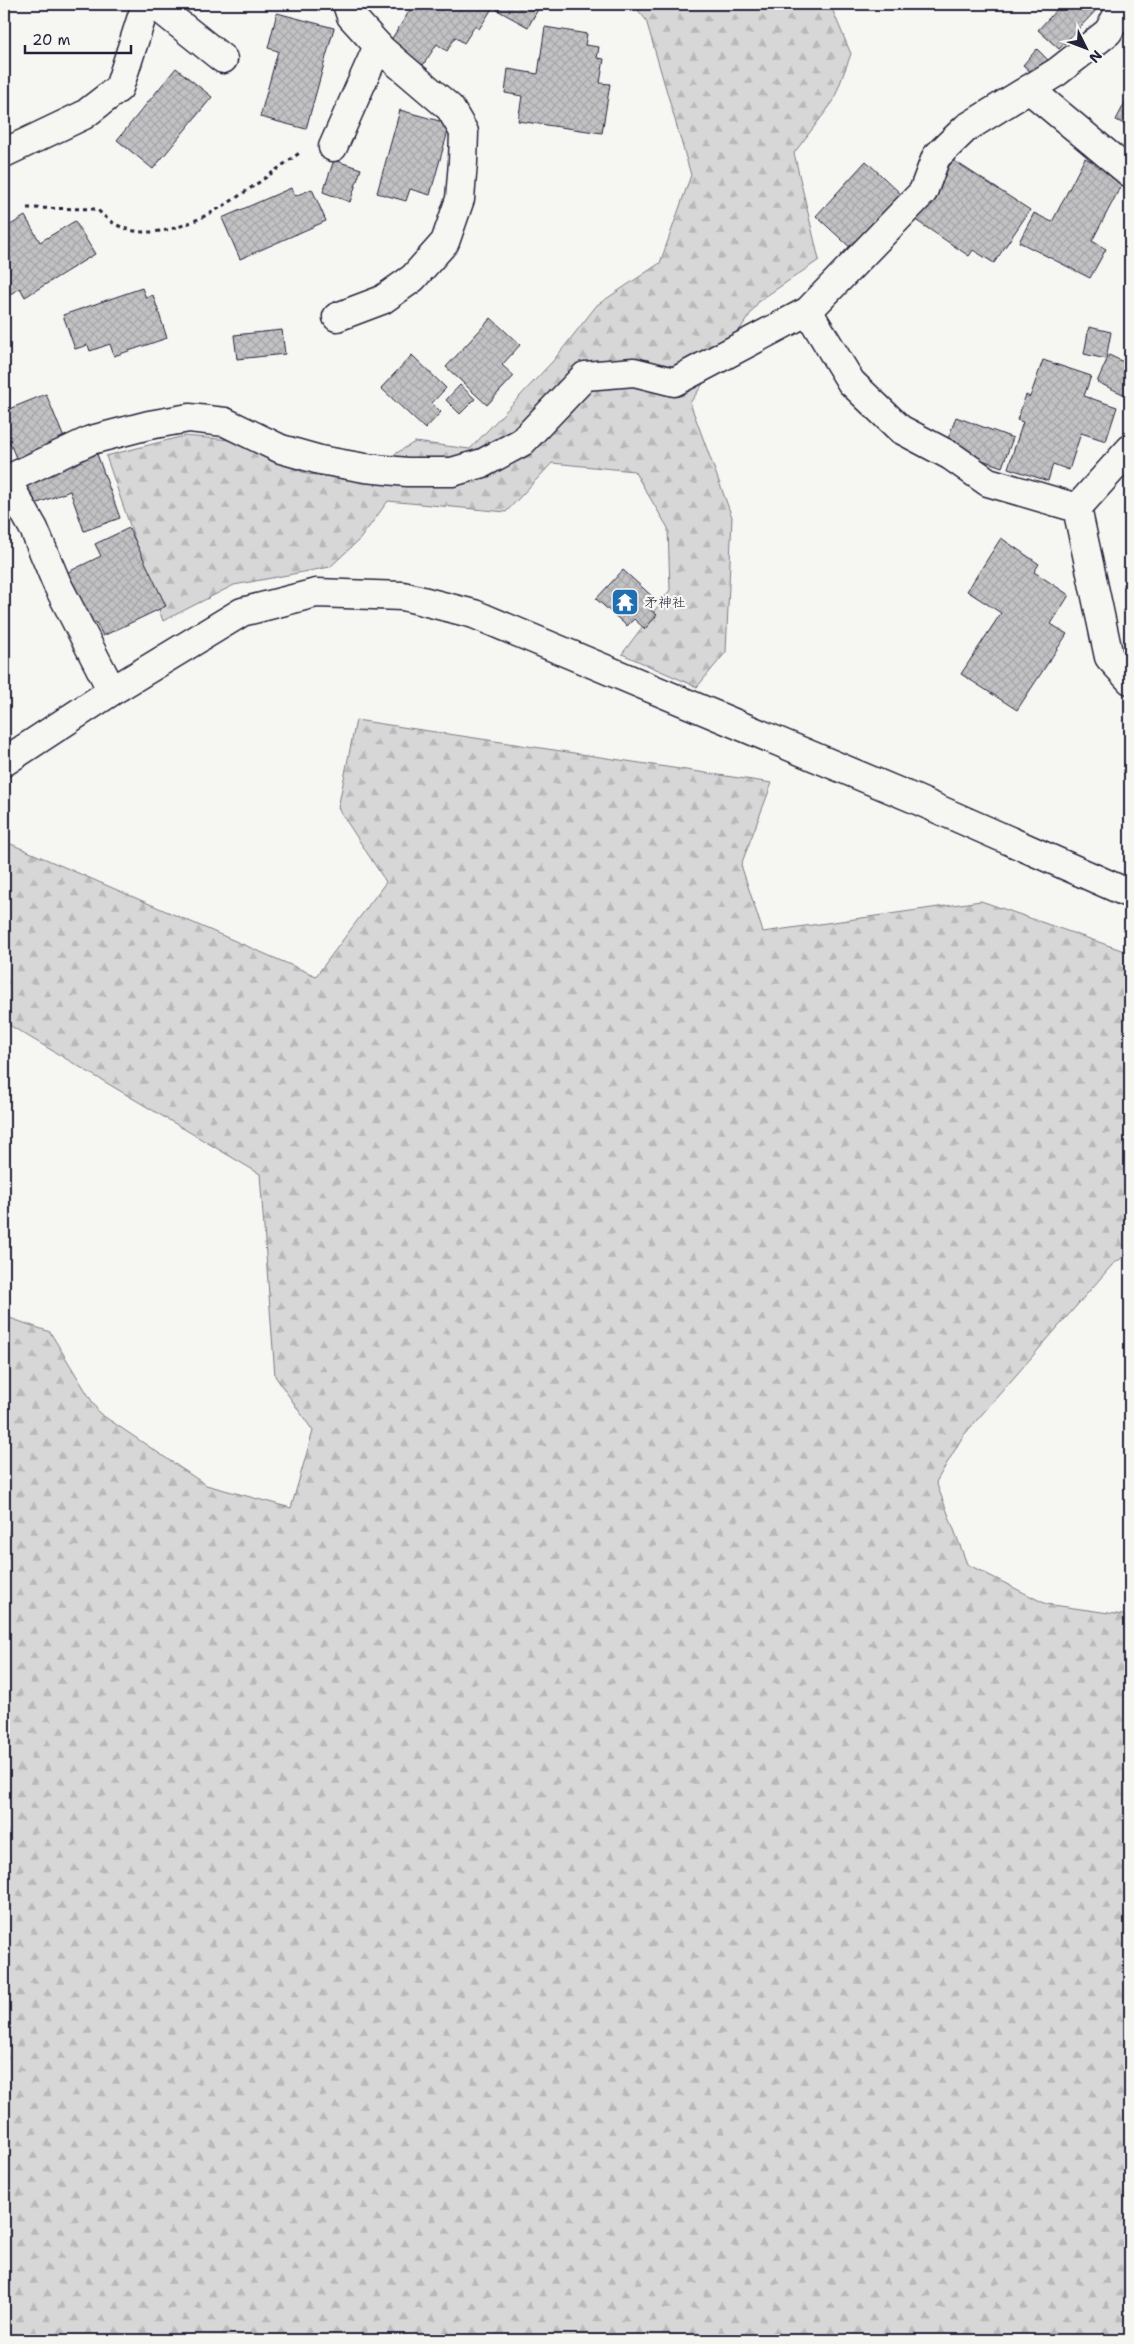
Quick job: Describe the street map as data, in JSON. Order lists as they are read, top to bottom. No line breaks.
{"places":{"temple":["矛神社"]},"scale_bar":"20 m","north":"bottom right"}
